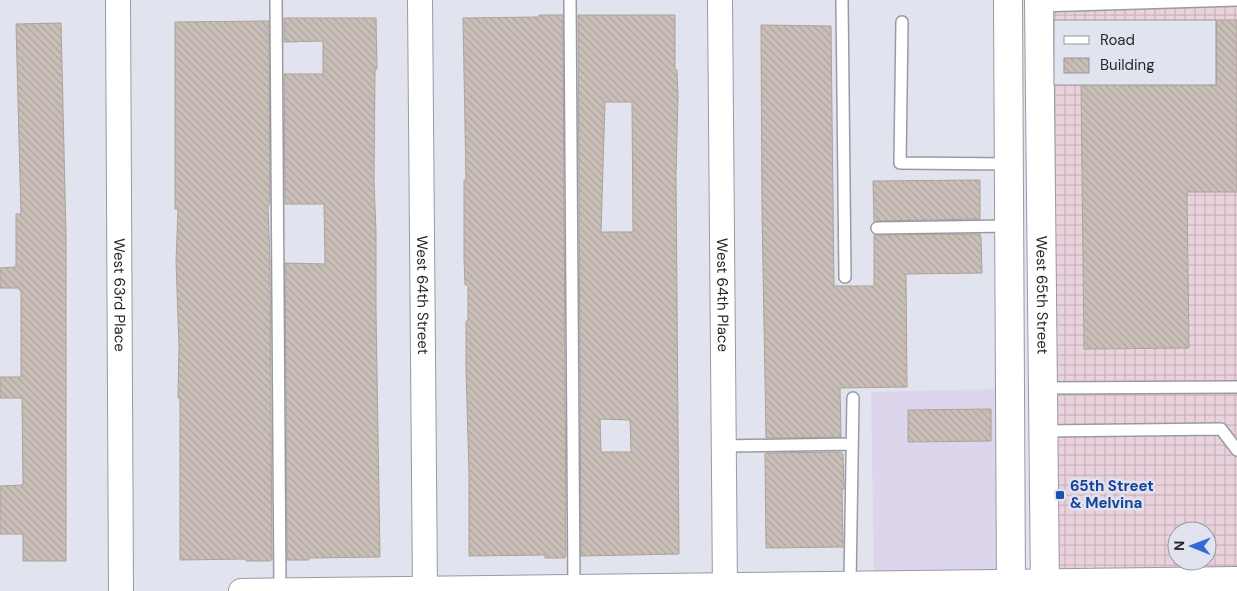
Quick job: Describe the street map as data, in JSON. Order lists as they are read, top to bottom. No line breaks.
{"streets":{"street":["West 64th Street","West 65th Street","West 63rd Place","West 64th Place"]},"places":{"transit":["65th Street & Melvina"]},"legend":["Road","Building"],"north":"left"}
